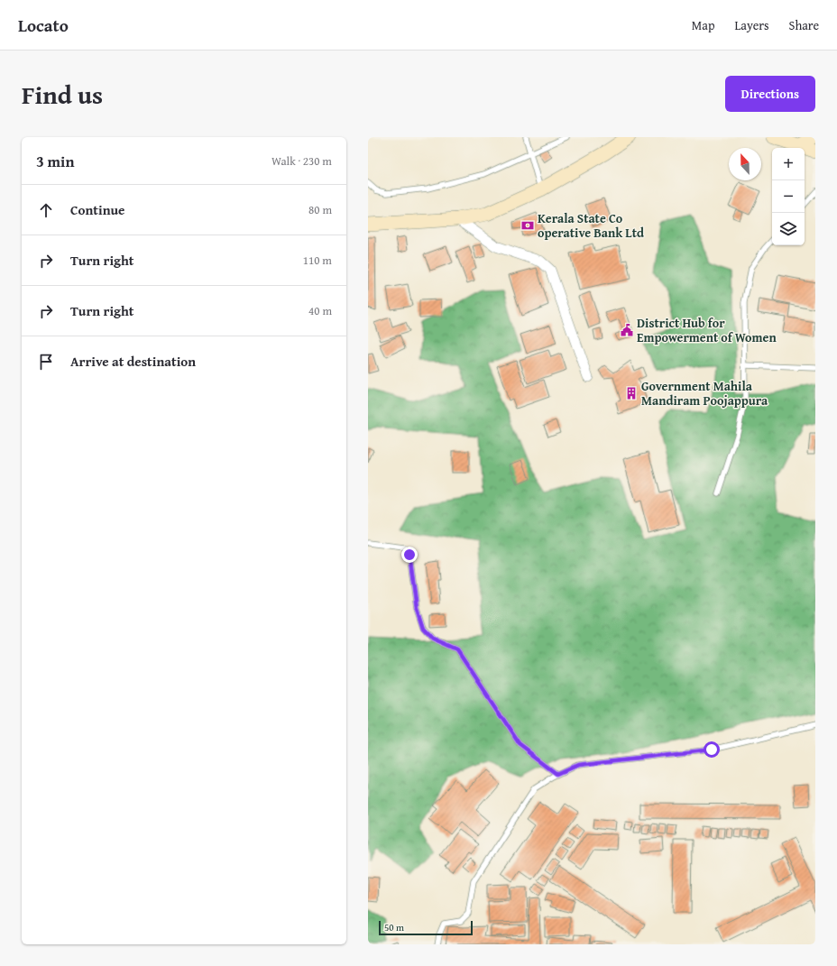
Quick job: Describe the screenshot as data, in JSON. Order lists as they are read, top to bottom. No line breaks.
{"places":{"bank":["Kerala State Co operative Bank Ltd"],"public building":["District Hub for Empowerment of Women"],"building":["Government Mahila Mandiram Poojappura"]},"scale_bar":"50 m","north":"top","page":{"header":"Locato","nav":["Map","Layers","Share"],"title":"Find us","buttons":"Directions","heading":["3 min","Walk · 230 m"],"map_buttons":["+","−"],"list":[["Continue","80 m"],["Turn right","110 m"],["Turn right","40 m"],"Arrive at destination"],"scale":"50 m"}}
